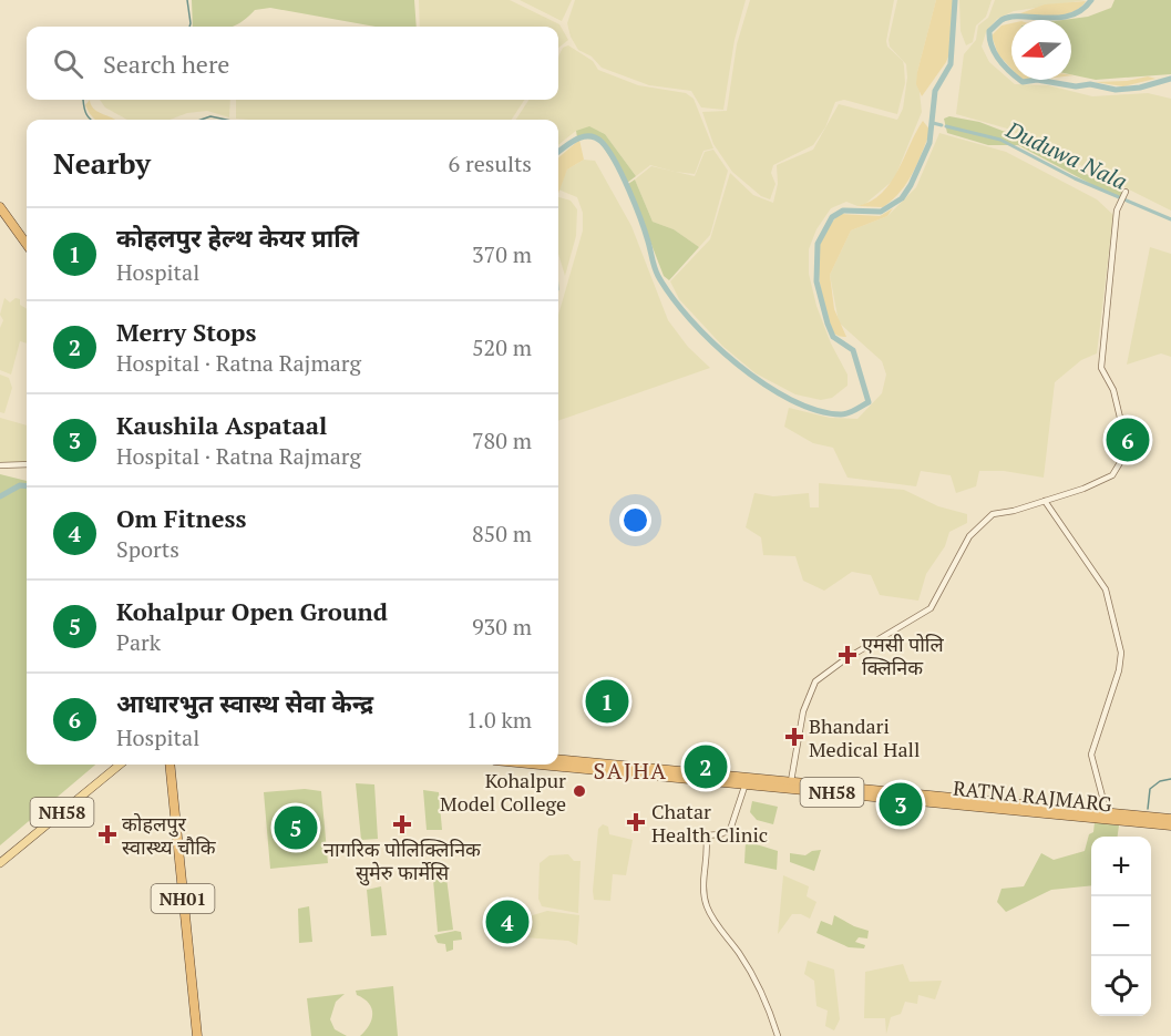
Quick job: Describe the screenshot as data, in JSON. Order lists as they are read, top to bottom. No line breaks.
{"streets":{"highway":["NH58","RATNA RAJMARG","NH01"]},"districts":["SAJHA"],"water":["Duduwa Nala"],"places":{"health":["एमसी पोलि क्लिनिक","Bhandari Medical Hall","Chatar Health Clinic","नागरिक पोलिक्लिनिक सुमेरु फार्मेसि","कोहलपुर स्वास्थ्य चौकि"],"other":["Kohalpur Model College"]},"north":"left","page":{"search":"Search here","heading":["Nearby","6 results"],"list":[{"mark":"1","name":"कोहलपुर हेल्थ केयर प्रालि","note":"Hospital","value":"370 m"},{"mark":"2","name":"Merry Stops","note":"Hospital · Ratna Rajmarg","value":"520 m"},{"mark":"3","name":"Kaushila Aspataal","note":"Hospital · Ratna Rajmarg","value":"780 m"},{"mark":"4","name":"Om Fitness","note":"Sports","value":"850 m"},{"mark":"5","name":"Kohalpur Open Ground","note":"Park","value":"930 m"},{"mark":"6","name":"आधारभुत स्वास्थ सेवा केन्द्र","note":"Hospital","value":"1.0 km"}],"pins":["6","1","2","3","5","4"],"map_buttons":["+","−"]}}
